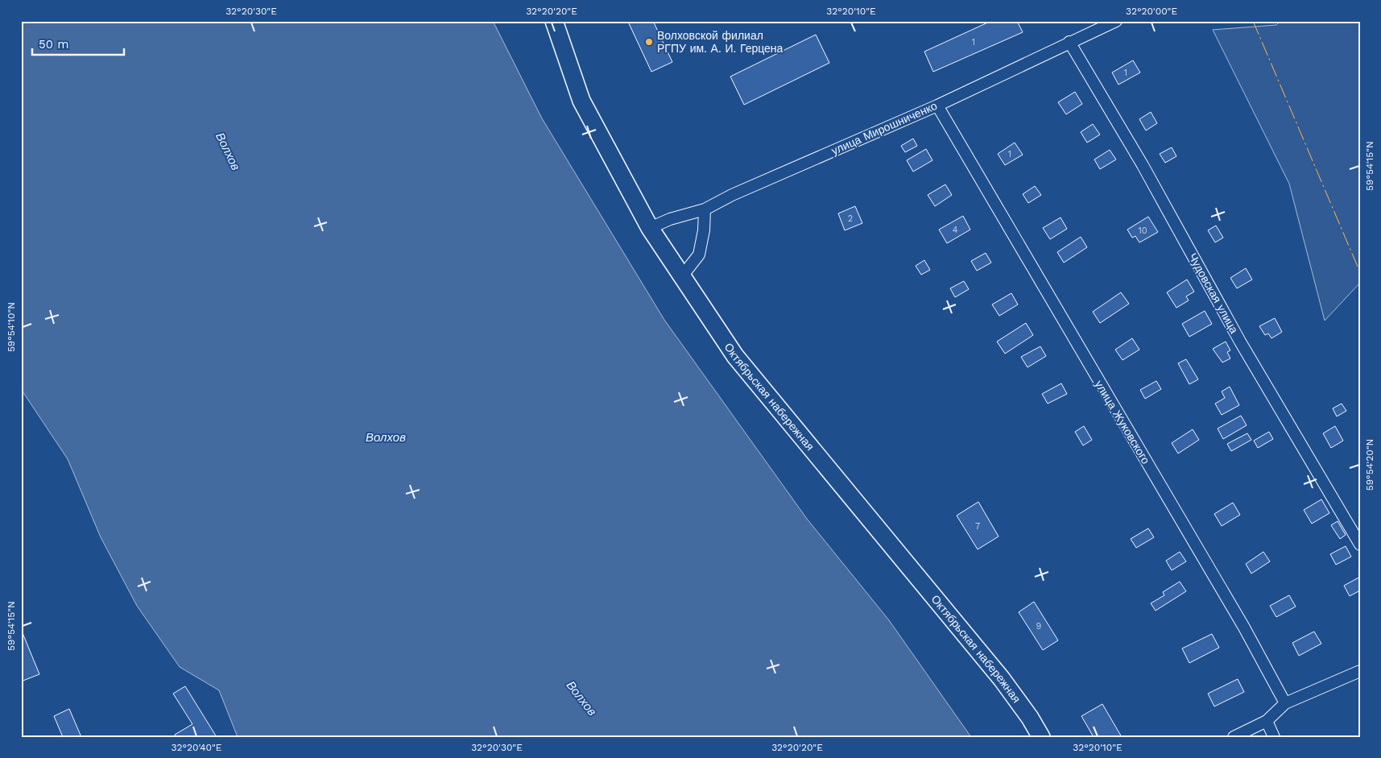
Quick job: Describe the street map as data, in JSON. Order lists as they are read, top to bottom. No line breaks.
{"streets":{"main road":["Октябрьская набережная"],"street":["улица Мирошниченко","Чудовская улица","улица Жуковского"]},"crossings":[["улица Мирошниченко","Чудовская улица"],["улица Мирошниченко","Октябрьская набережная"],["улица Мирошниченко","улица Жуковского"]],"water":["Волхов"],"places":["Волховской филиал РГПУ им. А. И. Герцена"],"house_numbers":["1","1","1","2","4","10","7","9"],"scale_bar":"50 m","coordinates":["32°20'30\"E","32°20'20\"E","32°20'10\"E","32°20'00\"E","59°54'15\"N","59°54'10\"N","59°54'20\"N","32°20'40\"E"]}
